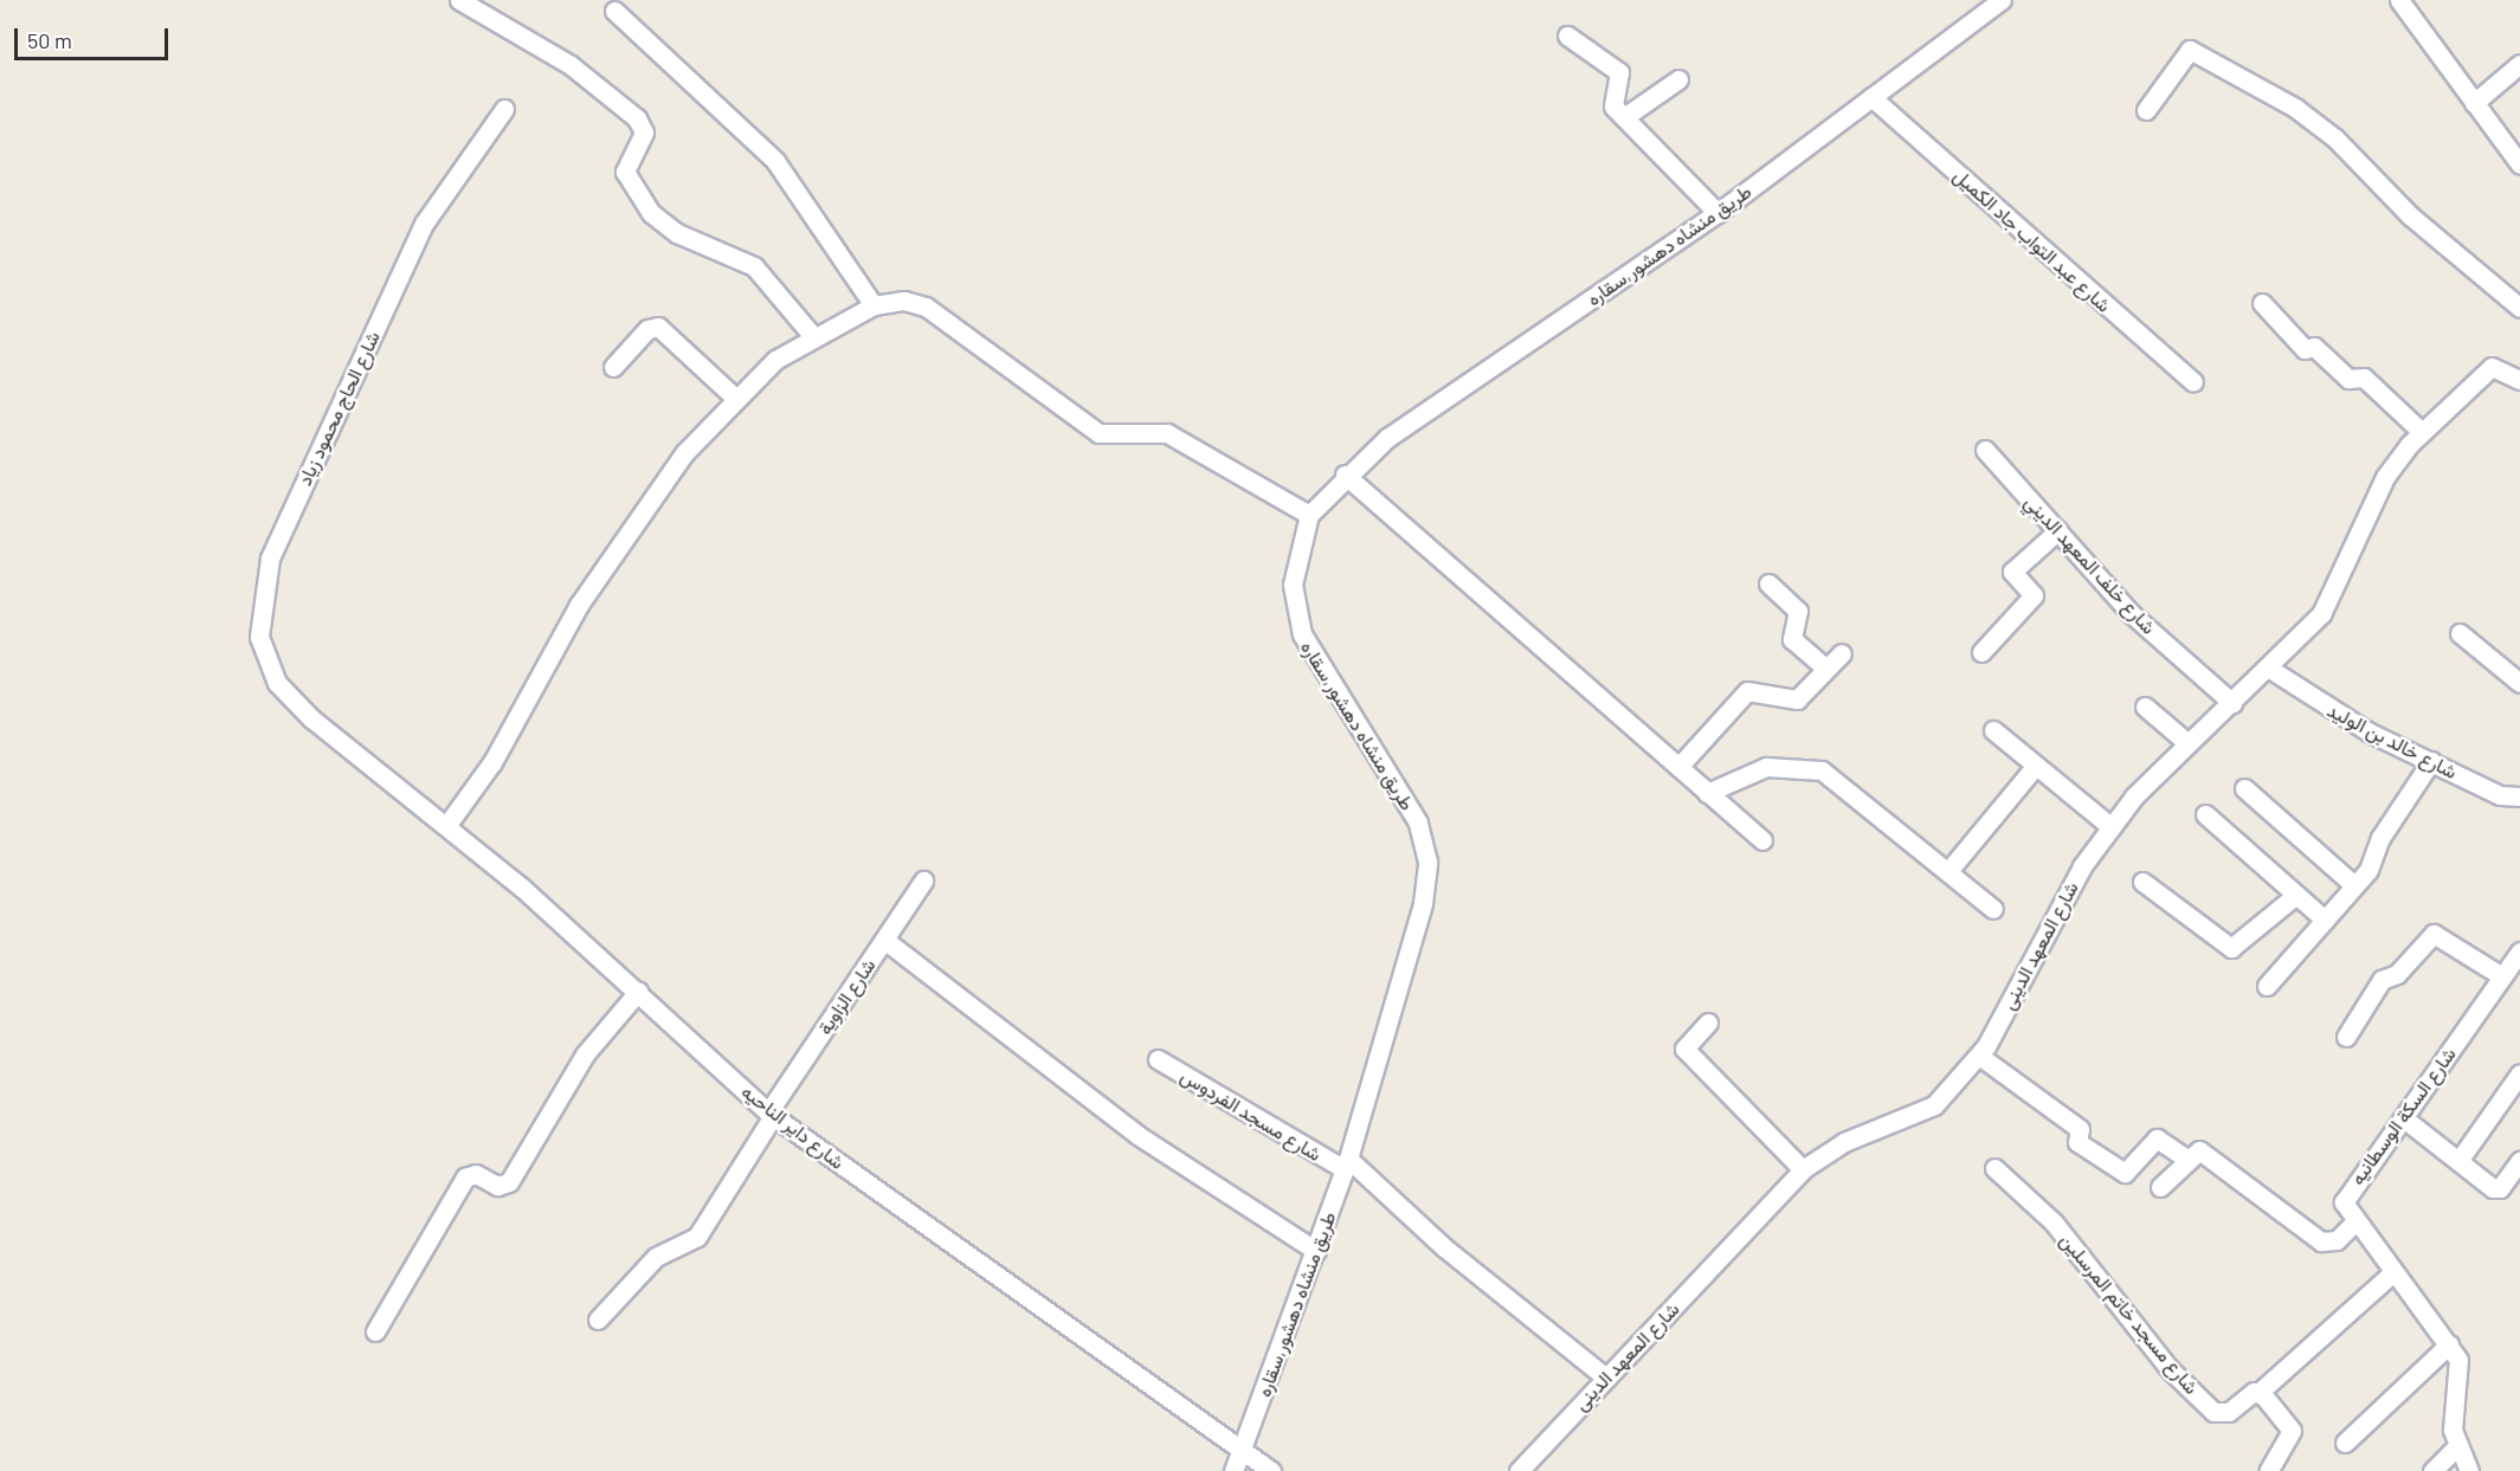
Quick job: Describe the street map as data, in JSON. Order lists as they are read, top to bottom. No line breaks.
{"streets":{"street":["شارع عبد التواب جاد الكميل","طريق منشاه دهشور,سقاره","شارع الحاج محمود زياد","شارع خلف المعهد الديني","شارع خالد بن الوليد","شارع المعهد الدينى","شارع الزاوية","شارع مسجد الفردوس","شارع السكة الوسطانيه","شارع داير الناحيه","شارع مسجد خاتم المرسلين"]},"crossings":[["شارع عبد التواب جاد الكميل","طريق منشاه دهشور,سقاره"],["طريق منشاه دهشور,سقاره","شارع مسجد الفردوس"],["طريق منشاه دهشور,سقاره","شارع داير الناحيه"],["شارع الحاج محمود زياد","شارع داير الناحيه"],["شارع خلف المعهد الديني","شارع المعهد الدينى"],["شارع خالد بن الوليد","شارع المعهد الدينى"],["شارع المعهد الدينى","شارع مسجد الفردوس"],["شارع الزاوية","شارع داير الناحيه"],["شارع السكة الوسطانيه","شارع مسجد خاتم المرسلين"]],"scale_bar":"50 m"}
